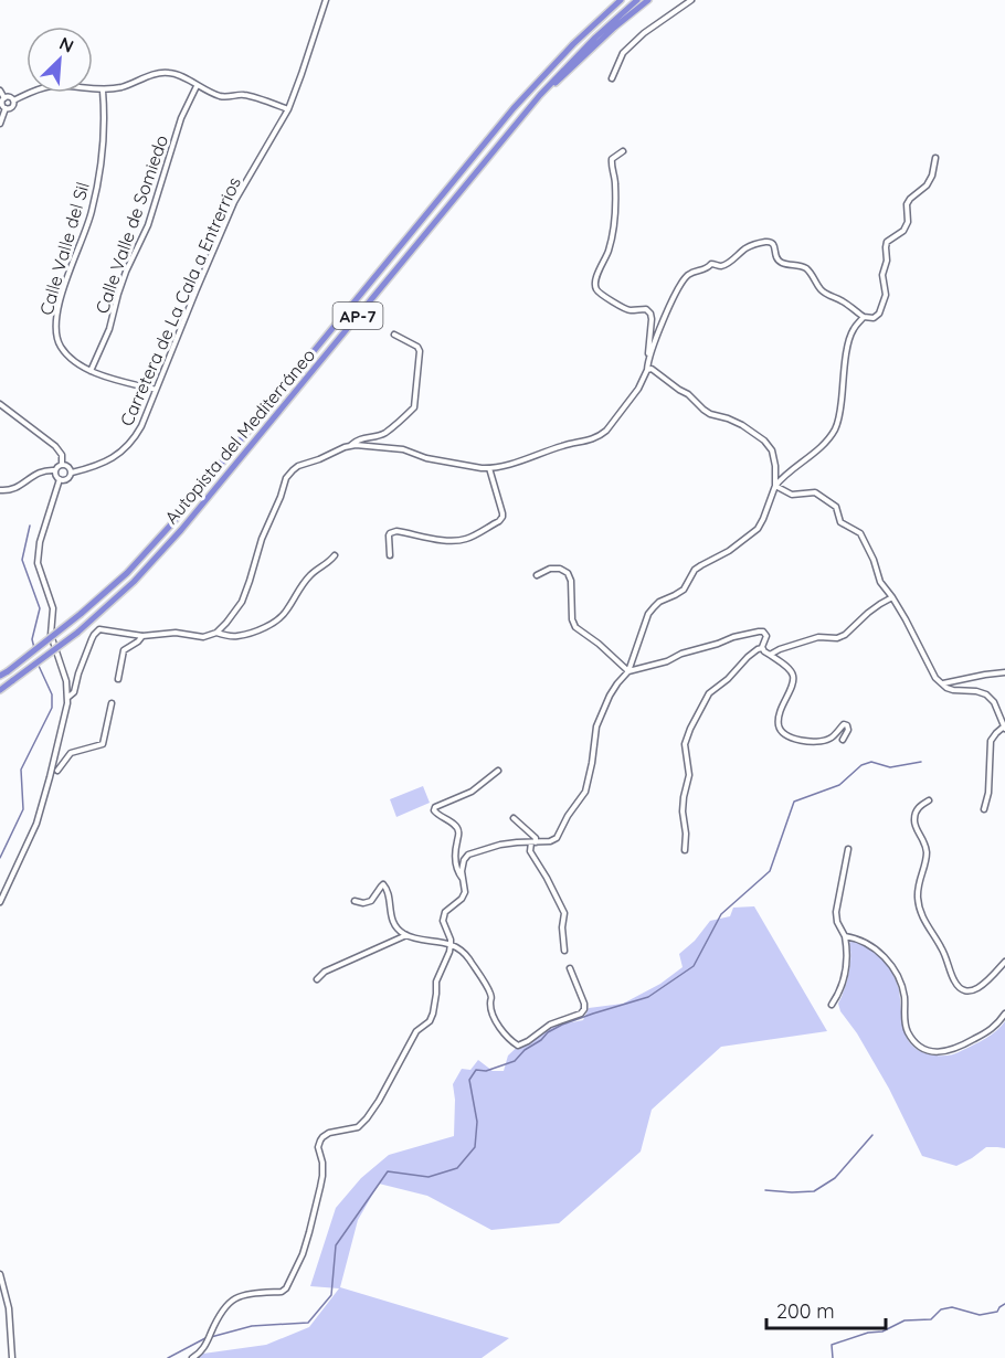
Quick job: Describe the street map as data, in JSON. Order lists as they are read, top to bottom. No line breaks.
{"streets":{"highway":["AP-7","Autopista del Mediterráneo"],"street":["Calle Valle de Somiedo","Calle Valle del Sil","Carretera de La Cala a Entrerrios"]},"crossings":[["Calle Valle de Somiedo","Calle Valle del Sil"],["Calle Valle del Sil","Carretera de La Cala a Entrerrios"]],"scale_bar":"200 m","north":"top right"}
